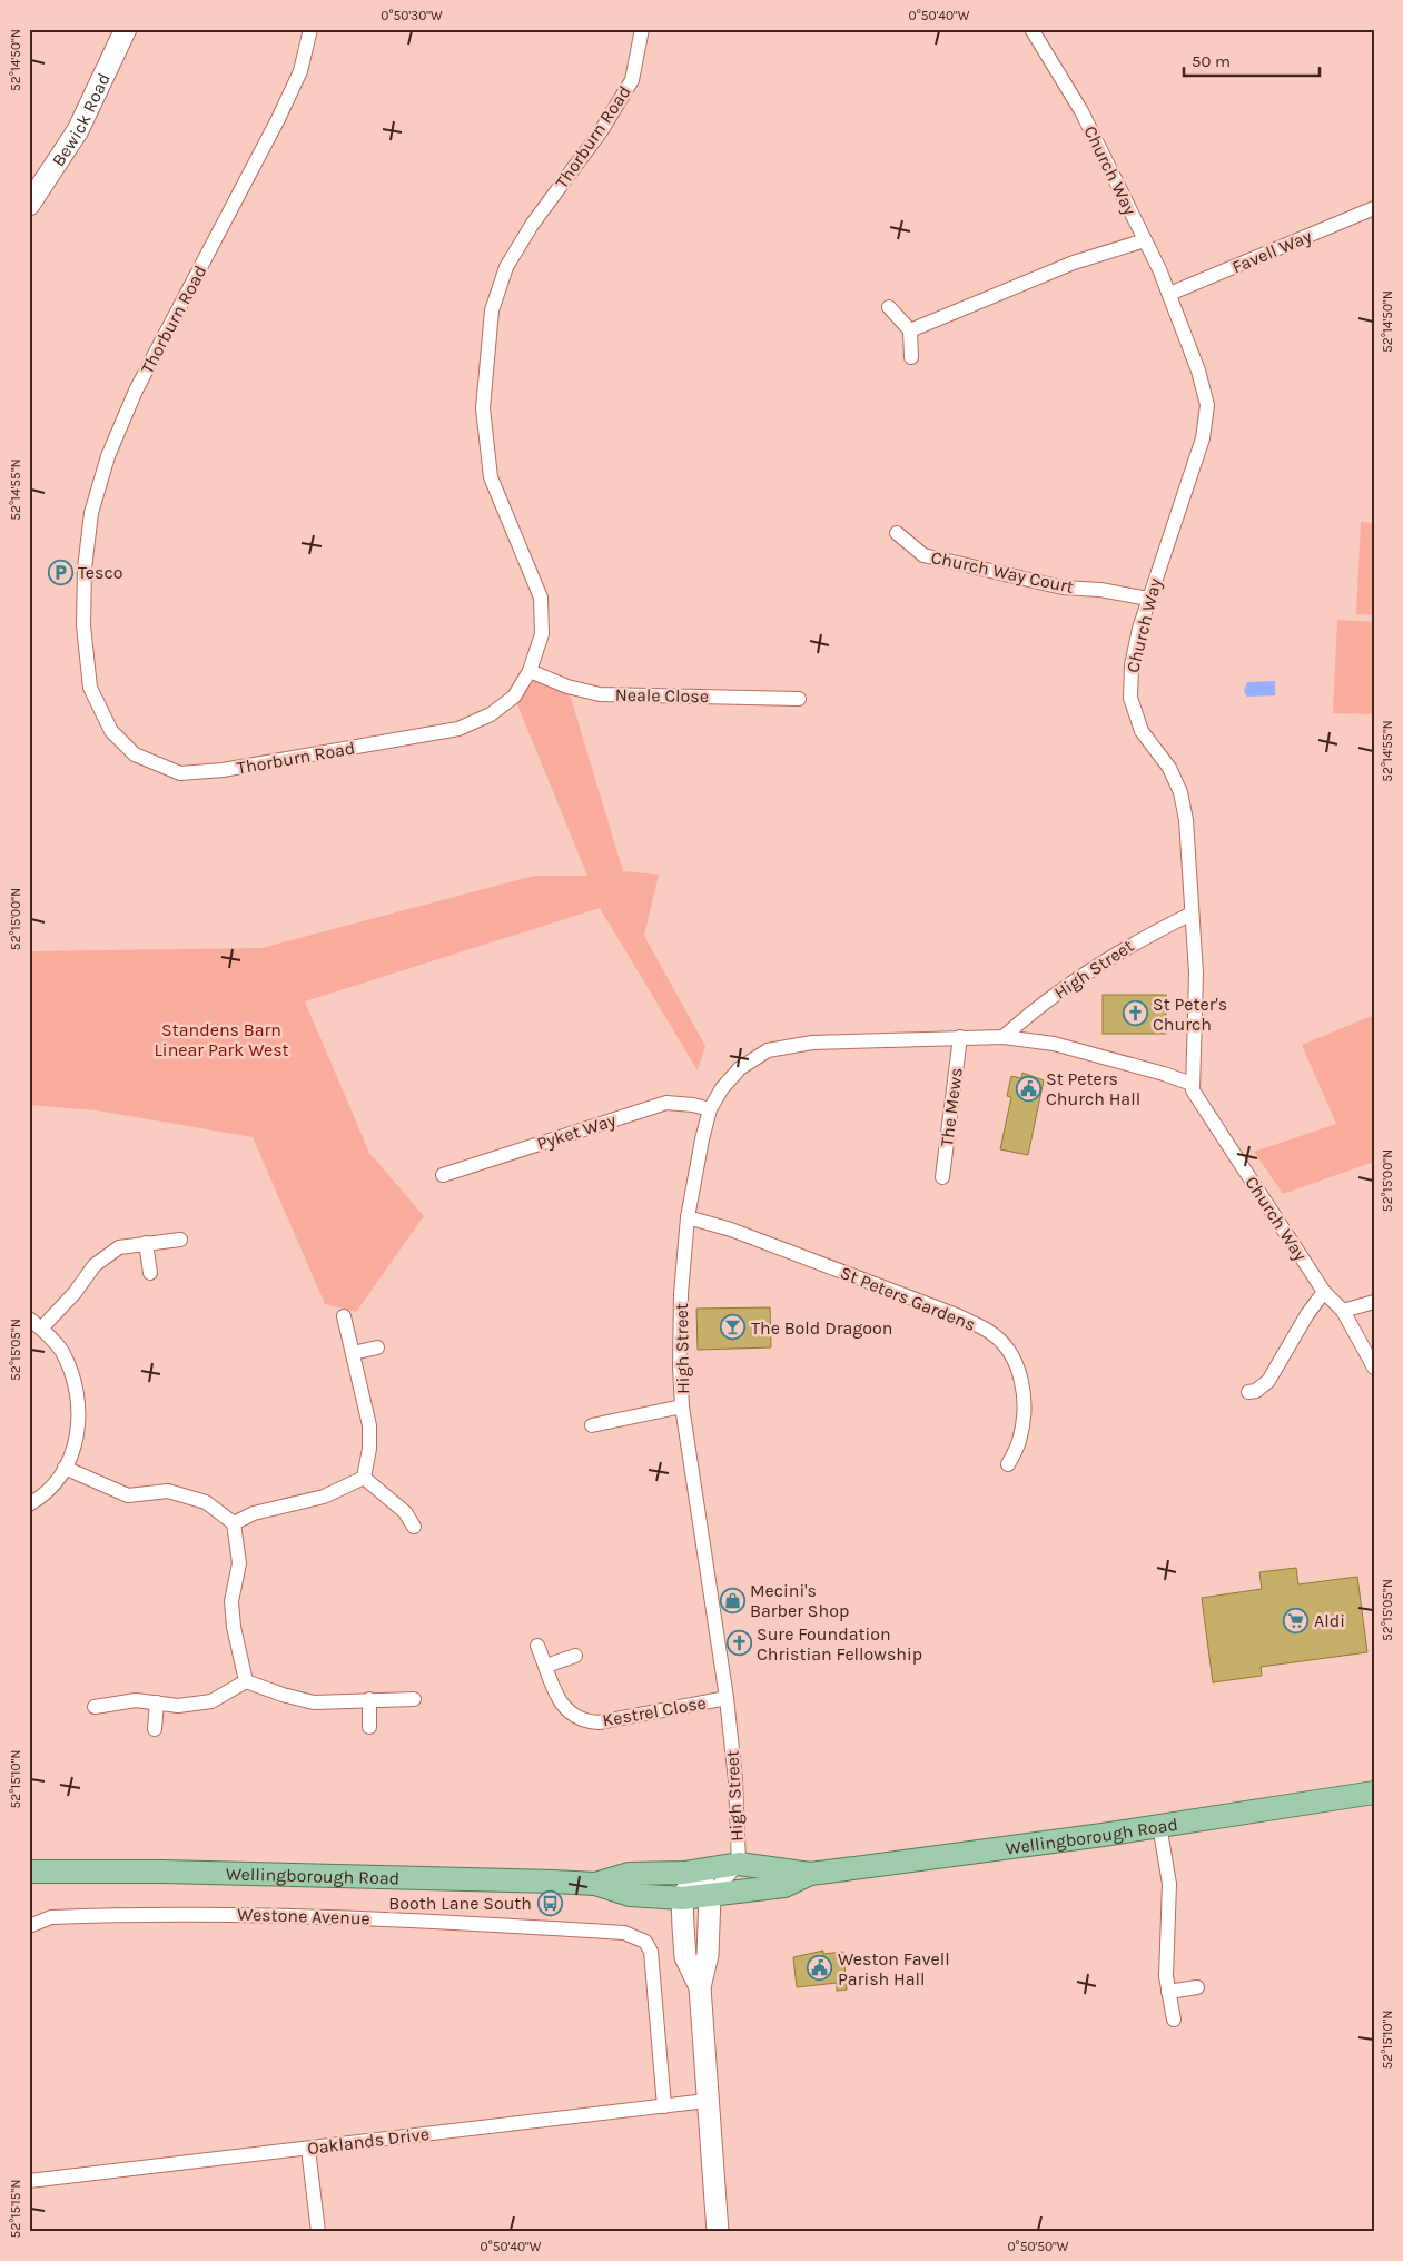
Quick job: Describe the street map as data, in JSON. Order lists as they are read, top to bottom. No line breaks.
{"streets":{"main road":["Wellingborough Road"],"street":["Bewick Road","Thorburn Road","Church Way","Favell Way","Church Way Court","Neale Close","High Street","The Mews","Pyket Way","St Peters Gardens","Kestrel Close","Westone Avenue","Oaklands Drive"]},"crossings":[["Thorburn Road","Neale Close"],["Church Way","Favell Way"],["Church Way","Church Way Court"],["Church Way","High Street"],["High Street","The Mews"],["High Street","Pyket Way"],["High Street","St Peters Gardens"],["High Street","Kestrel Close"],["High Street","Wellingborough Road"],["Westone Avenue","Oaklands Drive"]],"parks":["Standens Barn Linear Park West"],"places":{"parking":["Tesco"],"church":["St Peter's Church","Sure Foundation Christian Fellowship"],"public building":["St Peters Church Hall","Weston Favell Parish Hall"],"bar":["The Bold Dragoon"],"shop":["Mecini's Barber Shop"],"supermarket":["Aldi"],"bus stop":["Booth Lane South"]},"scale_bar":"50 m","coordinates":["0°50'30\"W","0°50'40\"W","52°14'50\"N","52°14'55\"N","52°15'00\"N","52°15'05\"N","52°15'10\"N","52°15'15\"N","0°50'50\"W"]}
